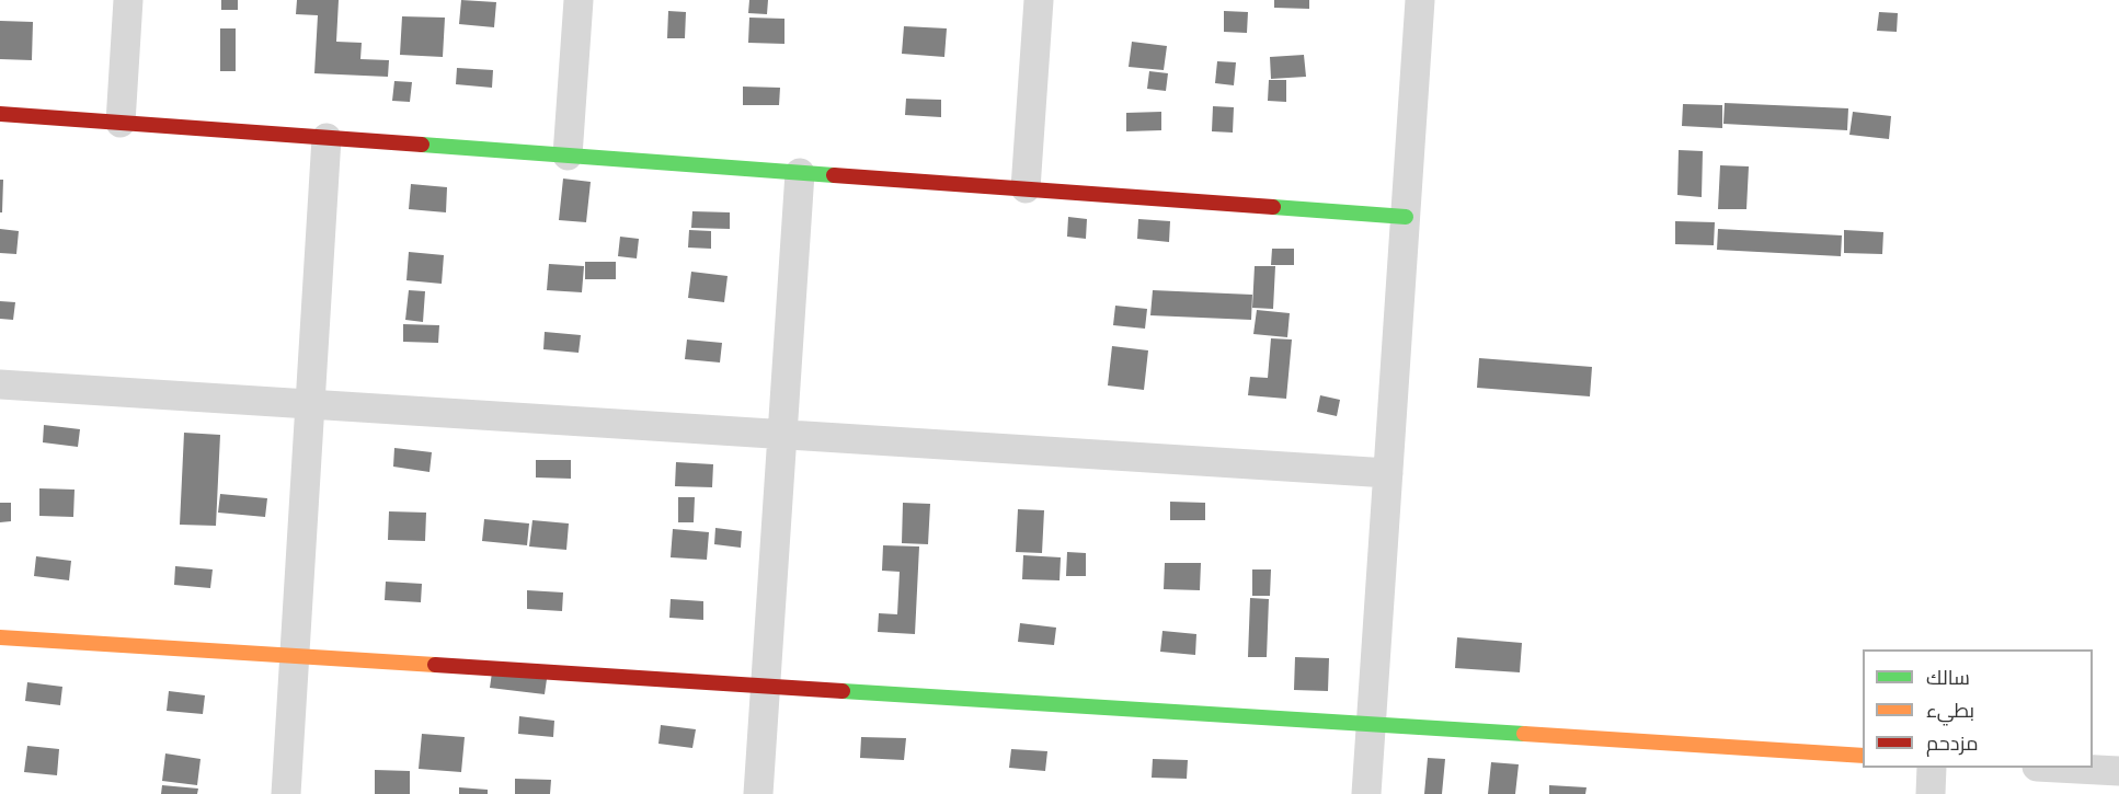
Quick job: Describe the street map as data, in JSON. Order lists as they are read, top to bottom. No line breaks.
{"legend":["سالك","بطيء","مزدحم"]}
